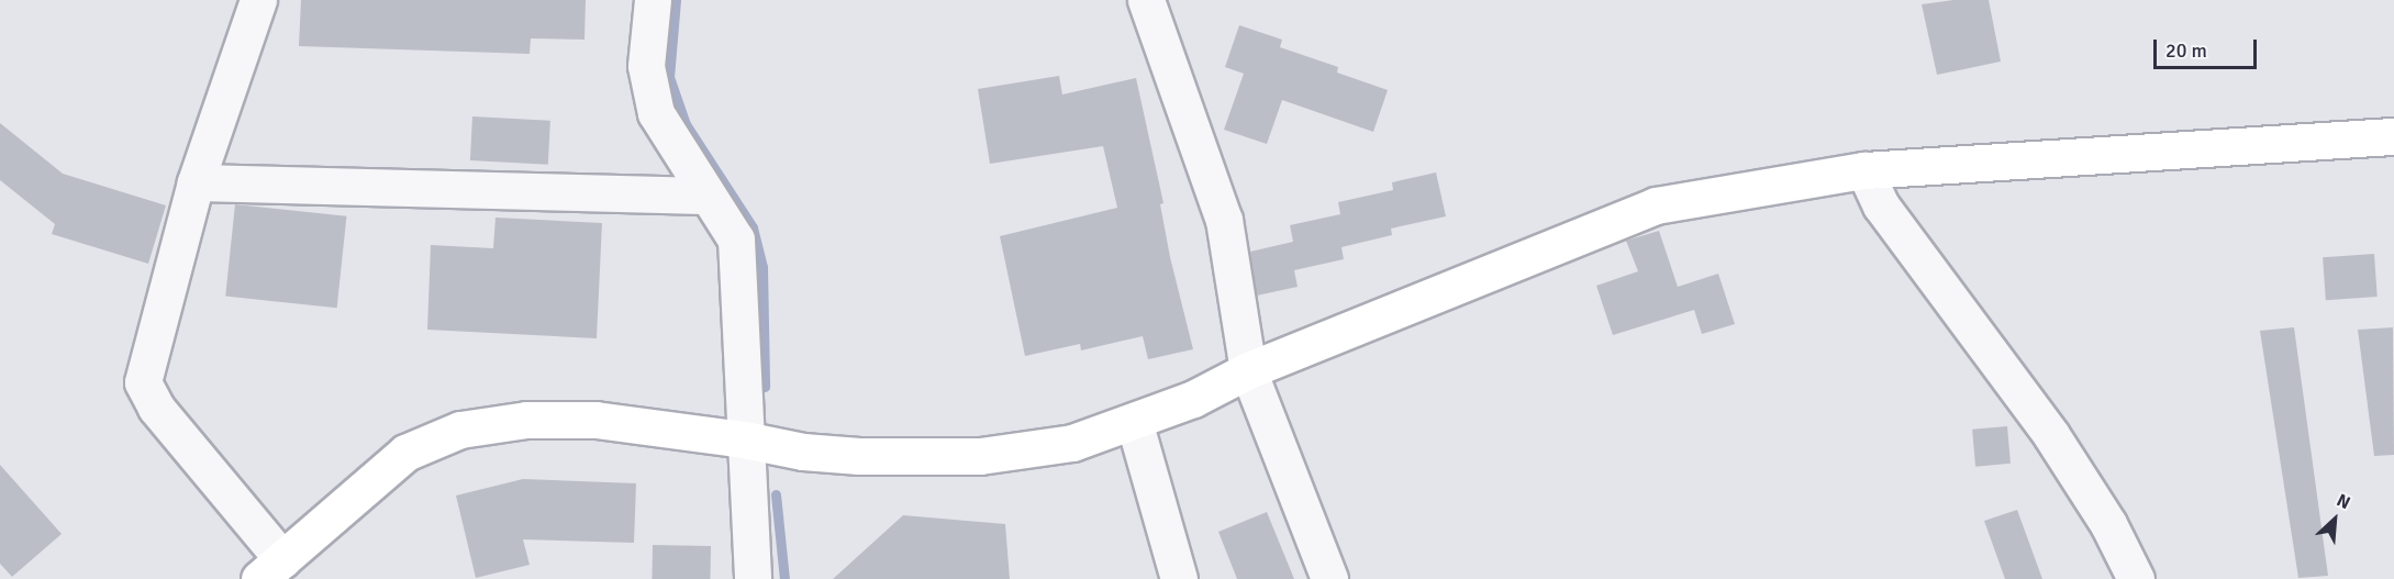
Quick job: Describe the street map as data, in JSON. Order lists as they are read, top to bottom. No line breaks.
{"scale_bar":"20 m","north":"top right"}
